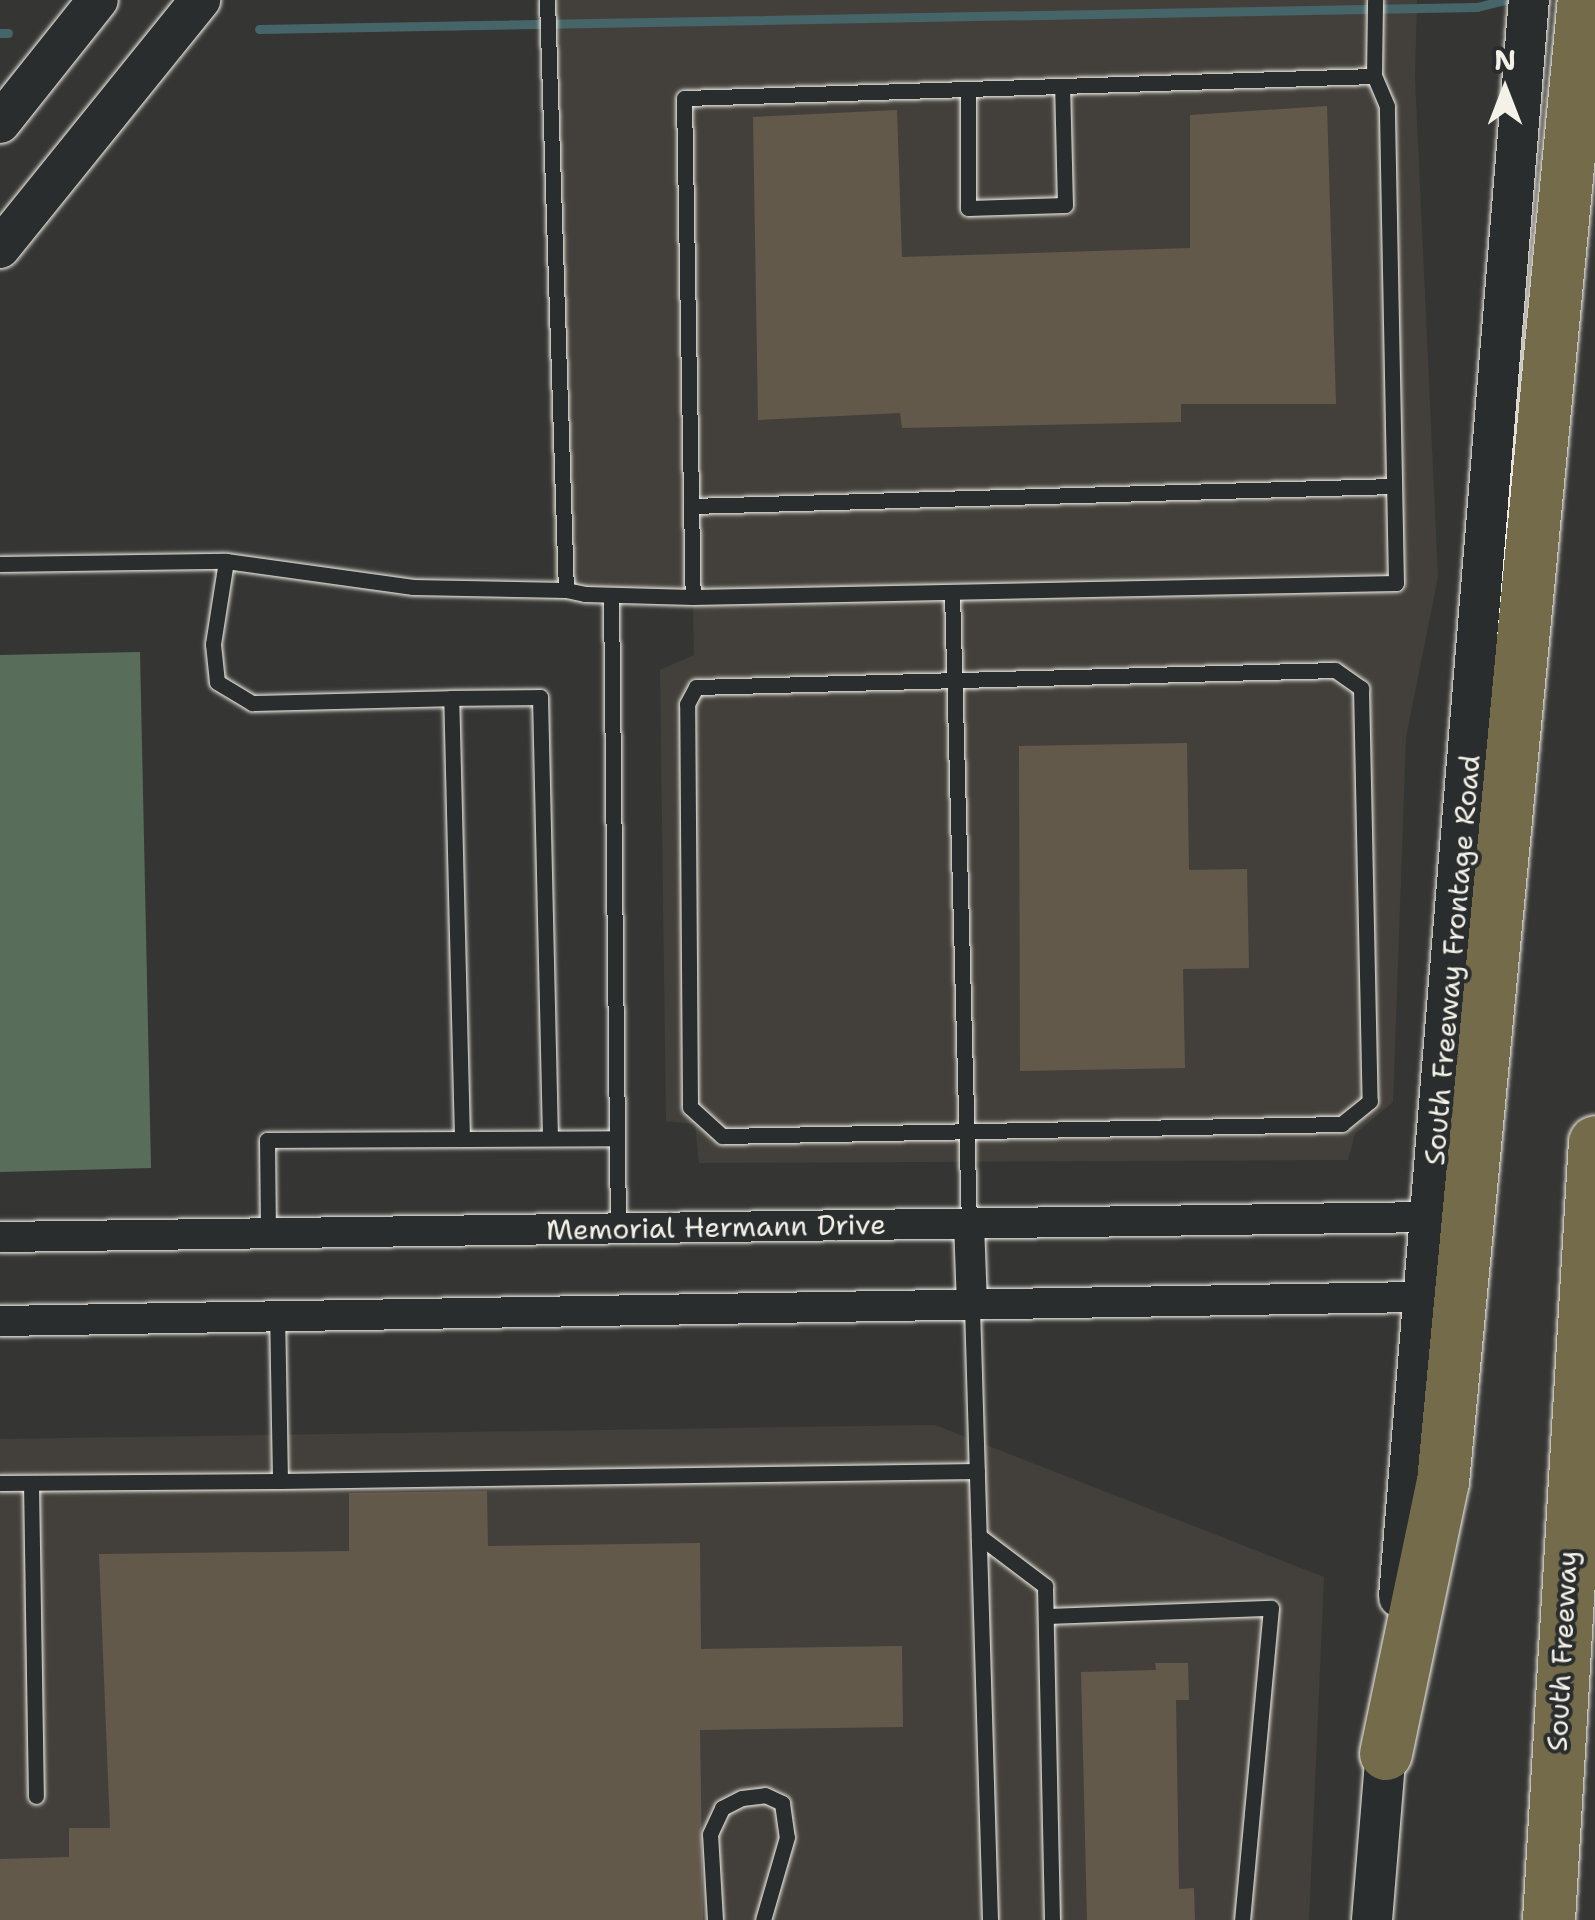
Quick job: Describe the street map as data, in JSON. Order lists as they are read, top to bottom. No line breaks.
{"streets":{"highway":["South Freeway"],"main road":["South Freeway Frontage Road"],"street":["Memorial Hermann Drive"]},"crossings":[["South Freeway Frontage Road","Memorial Hermann Drive"]],"north":"top"}
